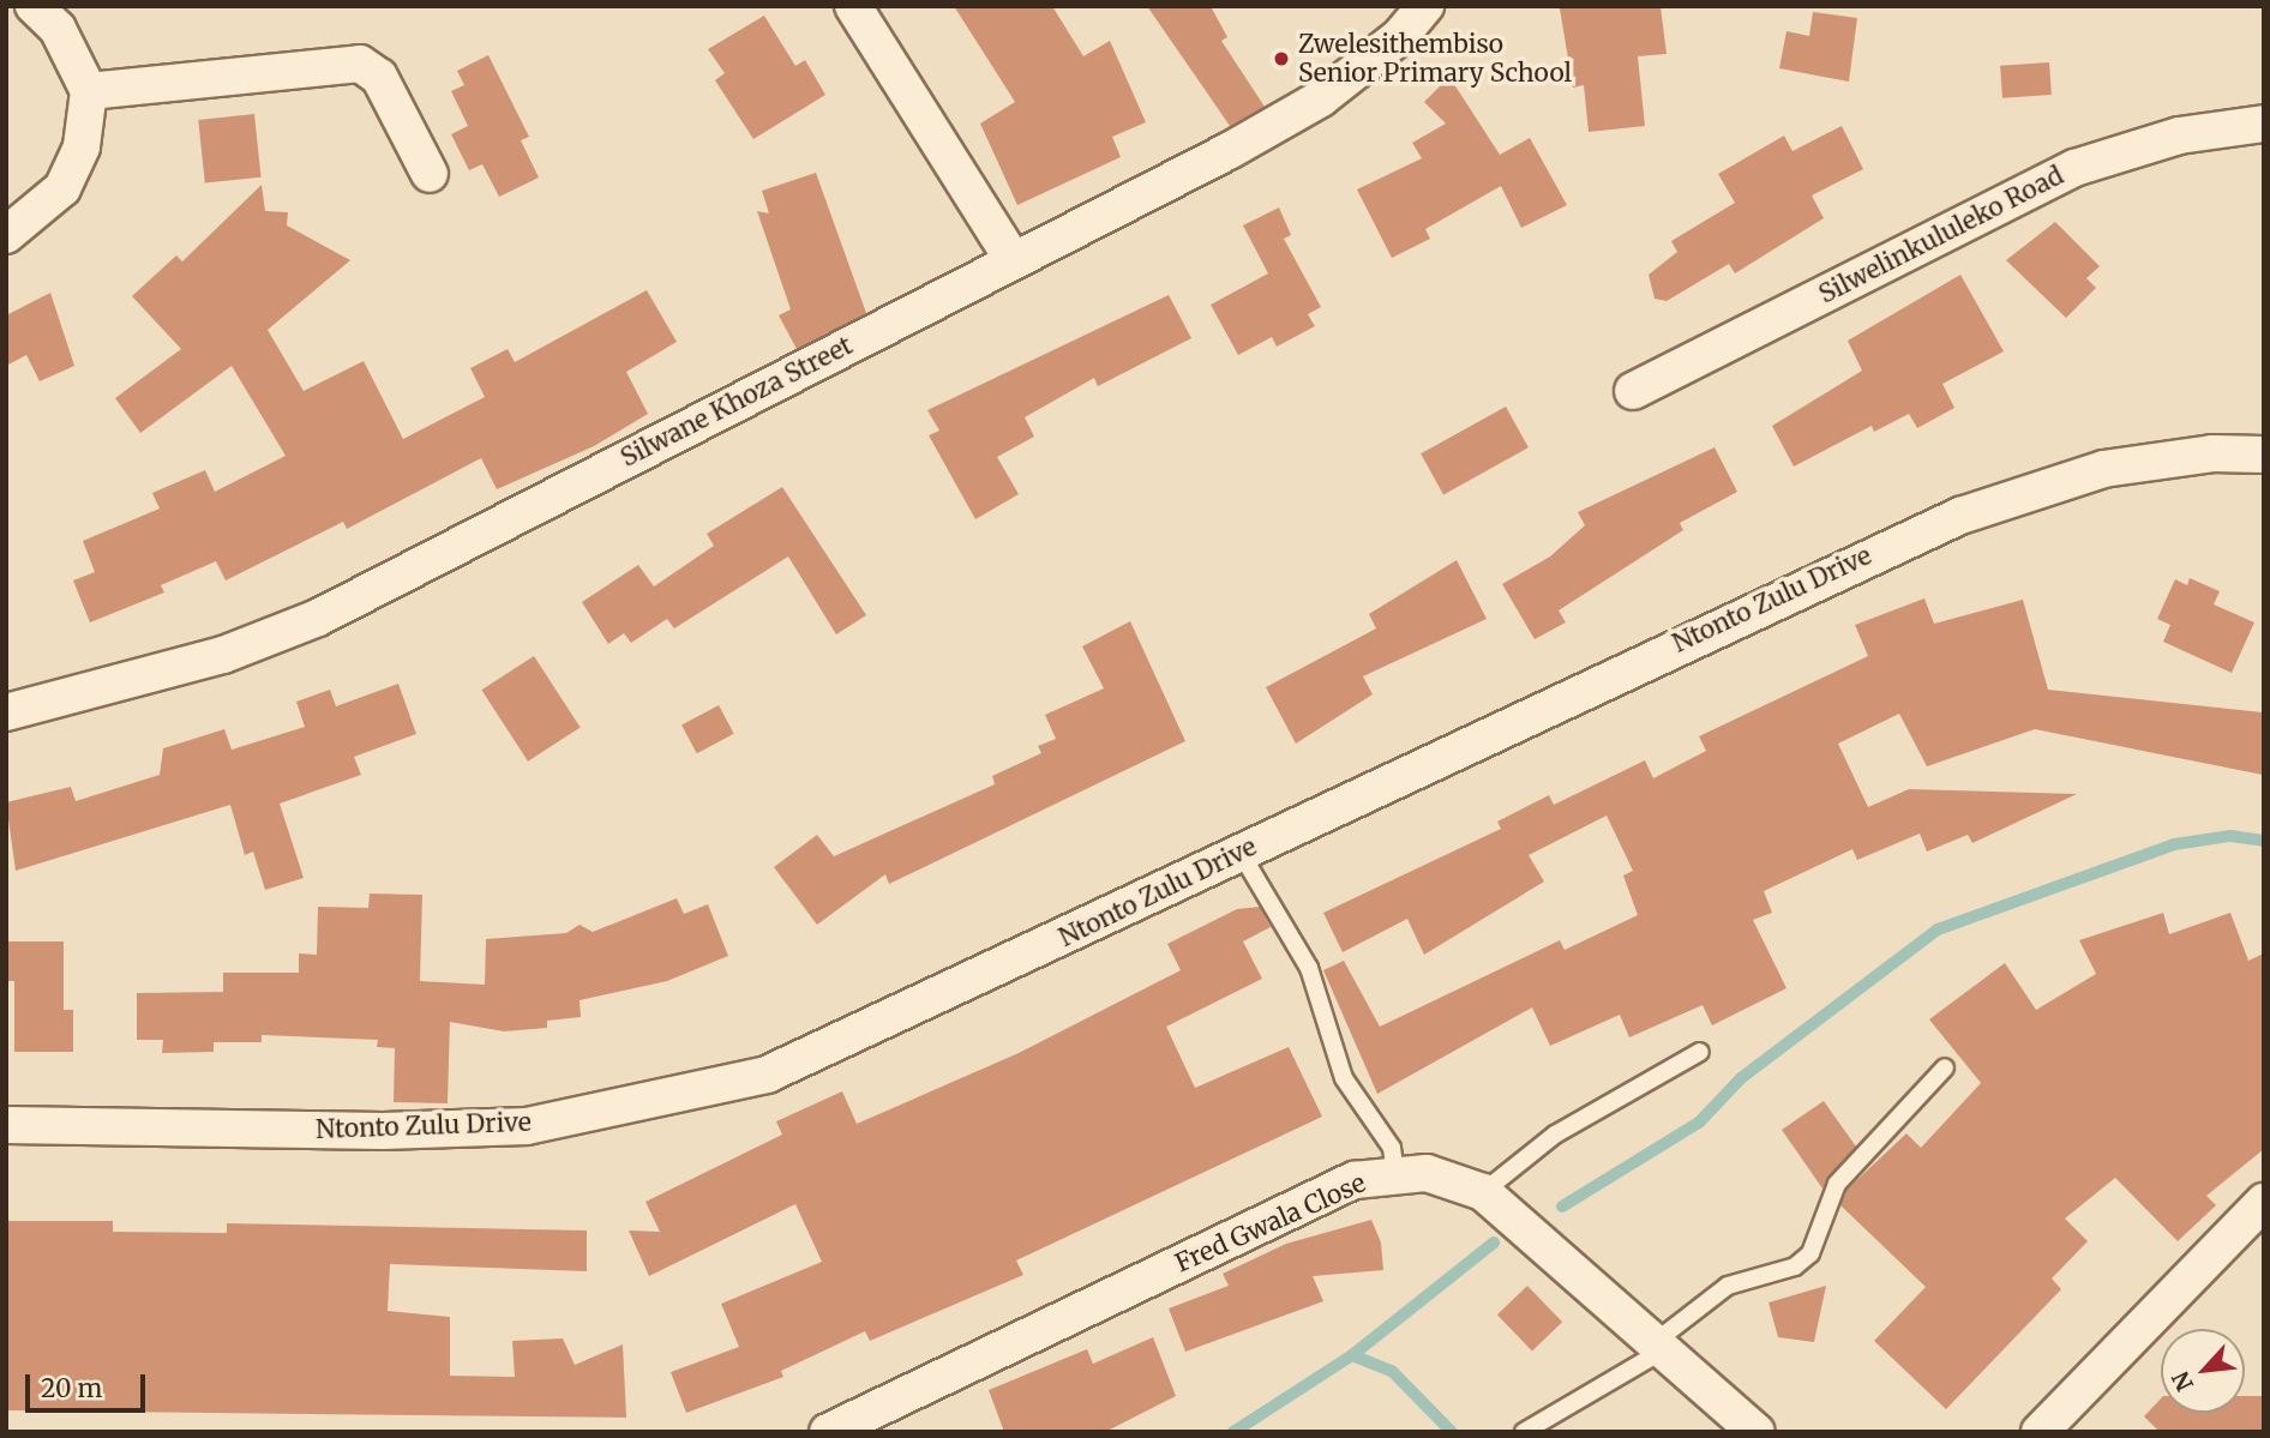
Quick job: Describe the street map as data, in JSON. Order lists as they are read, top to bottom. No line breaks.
{"streets":{"street":["Silwelinkululeko Road","Silwane Khoza Street","Ntonto Zulu Drive","Fred Gwala Close"]},"places":["Zwelesithembiso Senior Primary School"],"scale_bar":"20 m","north":"bottom left"}
